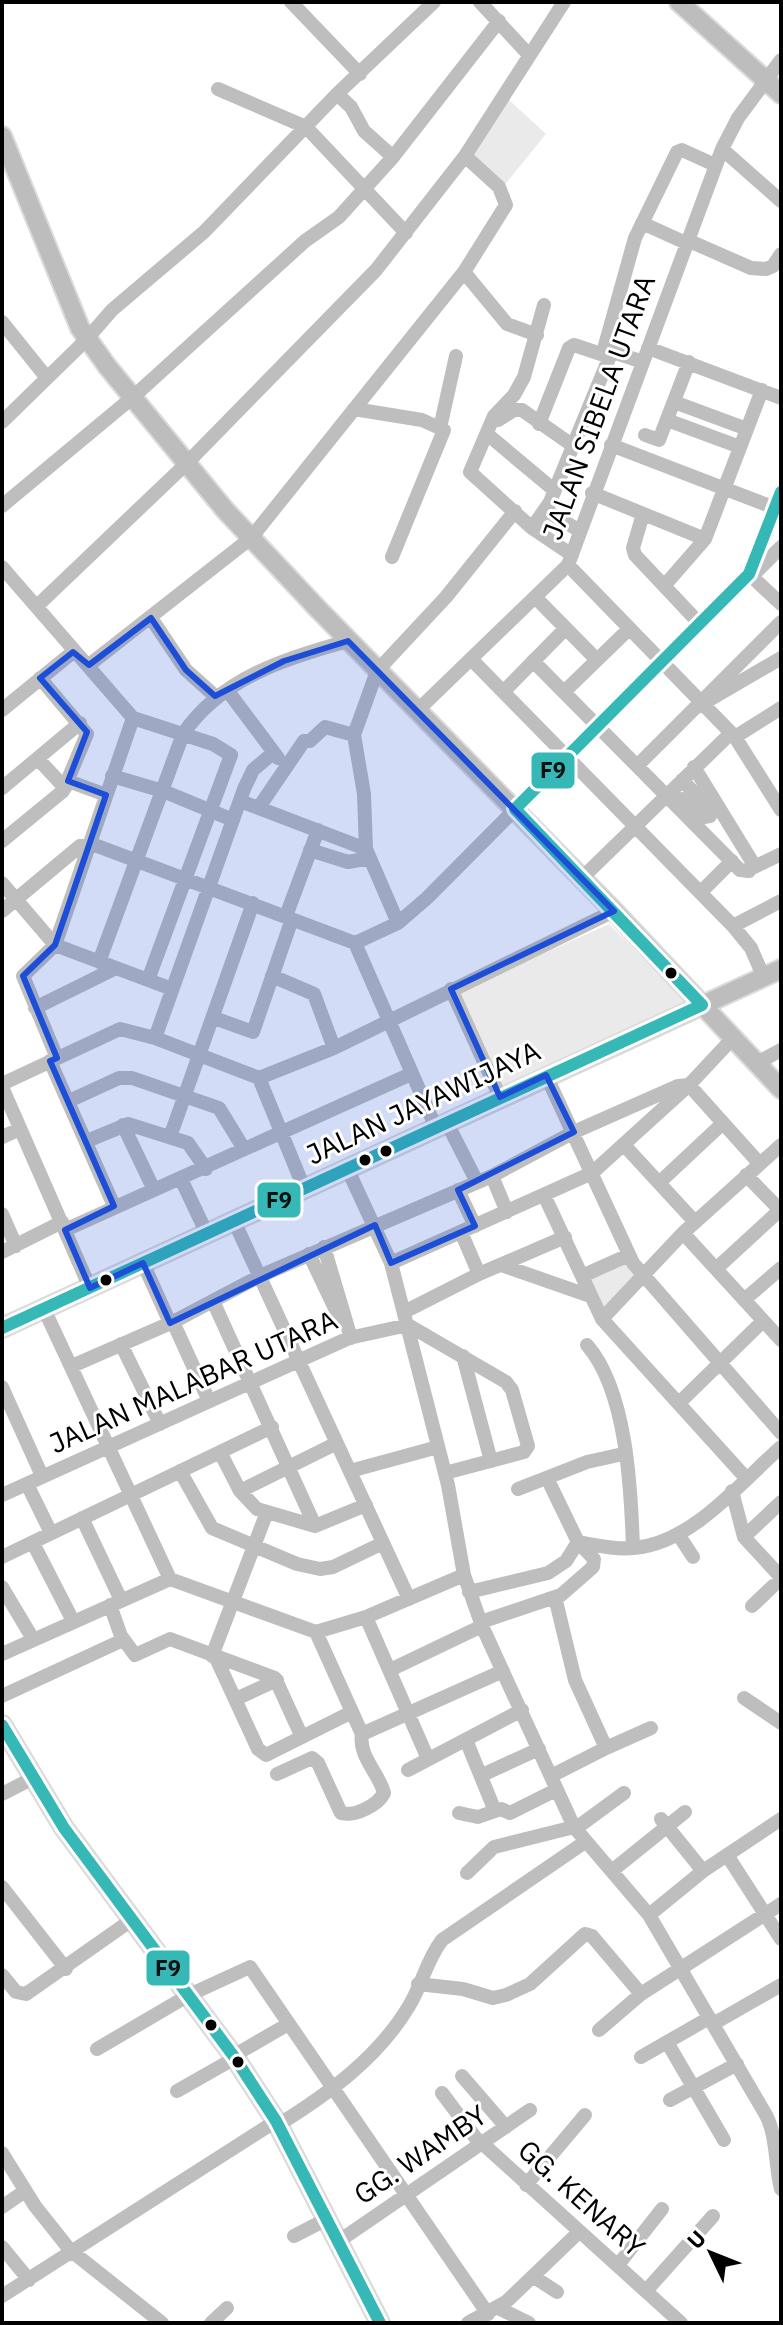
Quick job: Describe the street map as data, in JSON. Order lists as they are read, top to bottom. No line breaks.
{"streets":{"main road":["JALAN JAYAWIJAYA"],"street":["JALAN SIBELA UTARA","JALAN MALABAR UTARA","GG. WAMBY","GG. KENARY"]},"crossings":[["GG. WAMBY","GG. KENARY"]],"lines":["transit line F9"],"north":"top left"}
